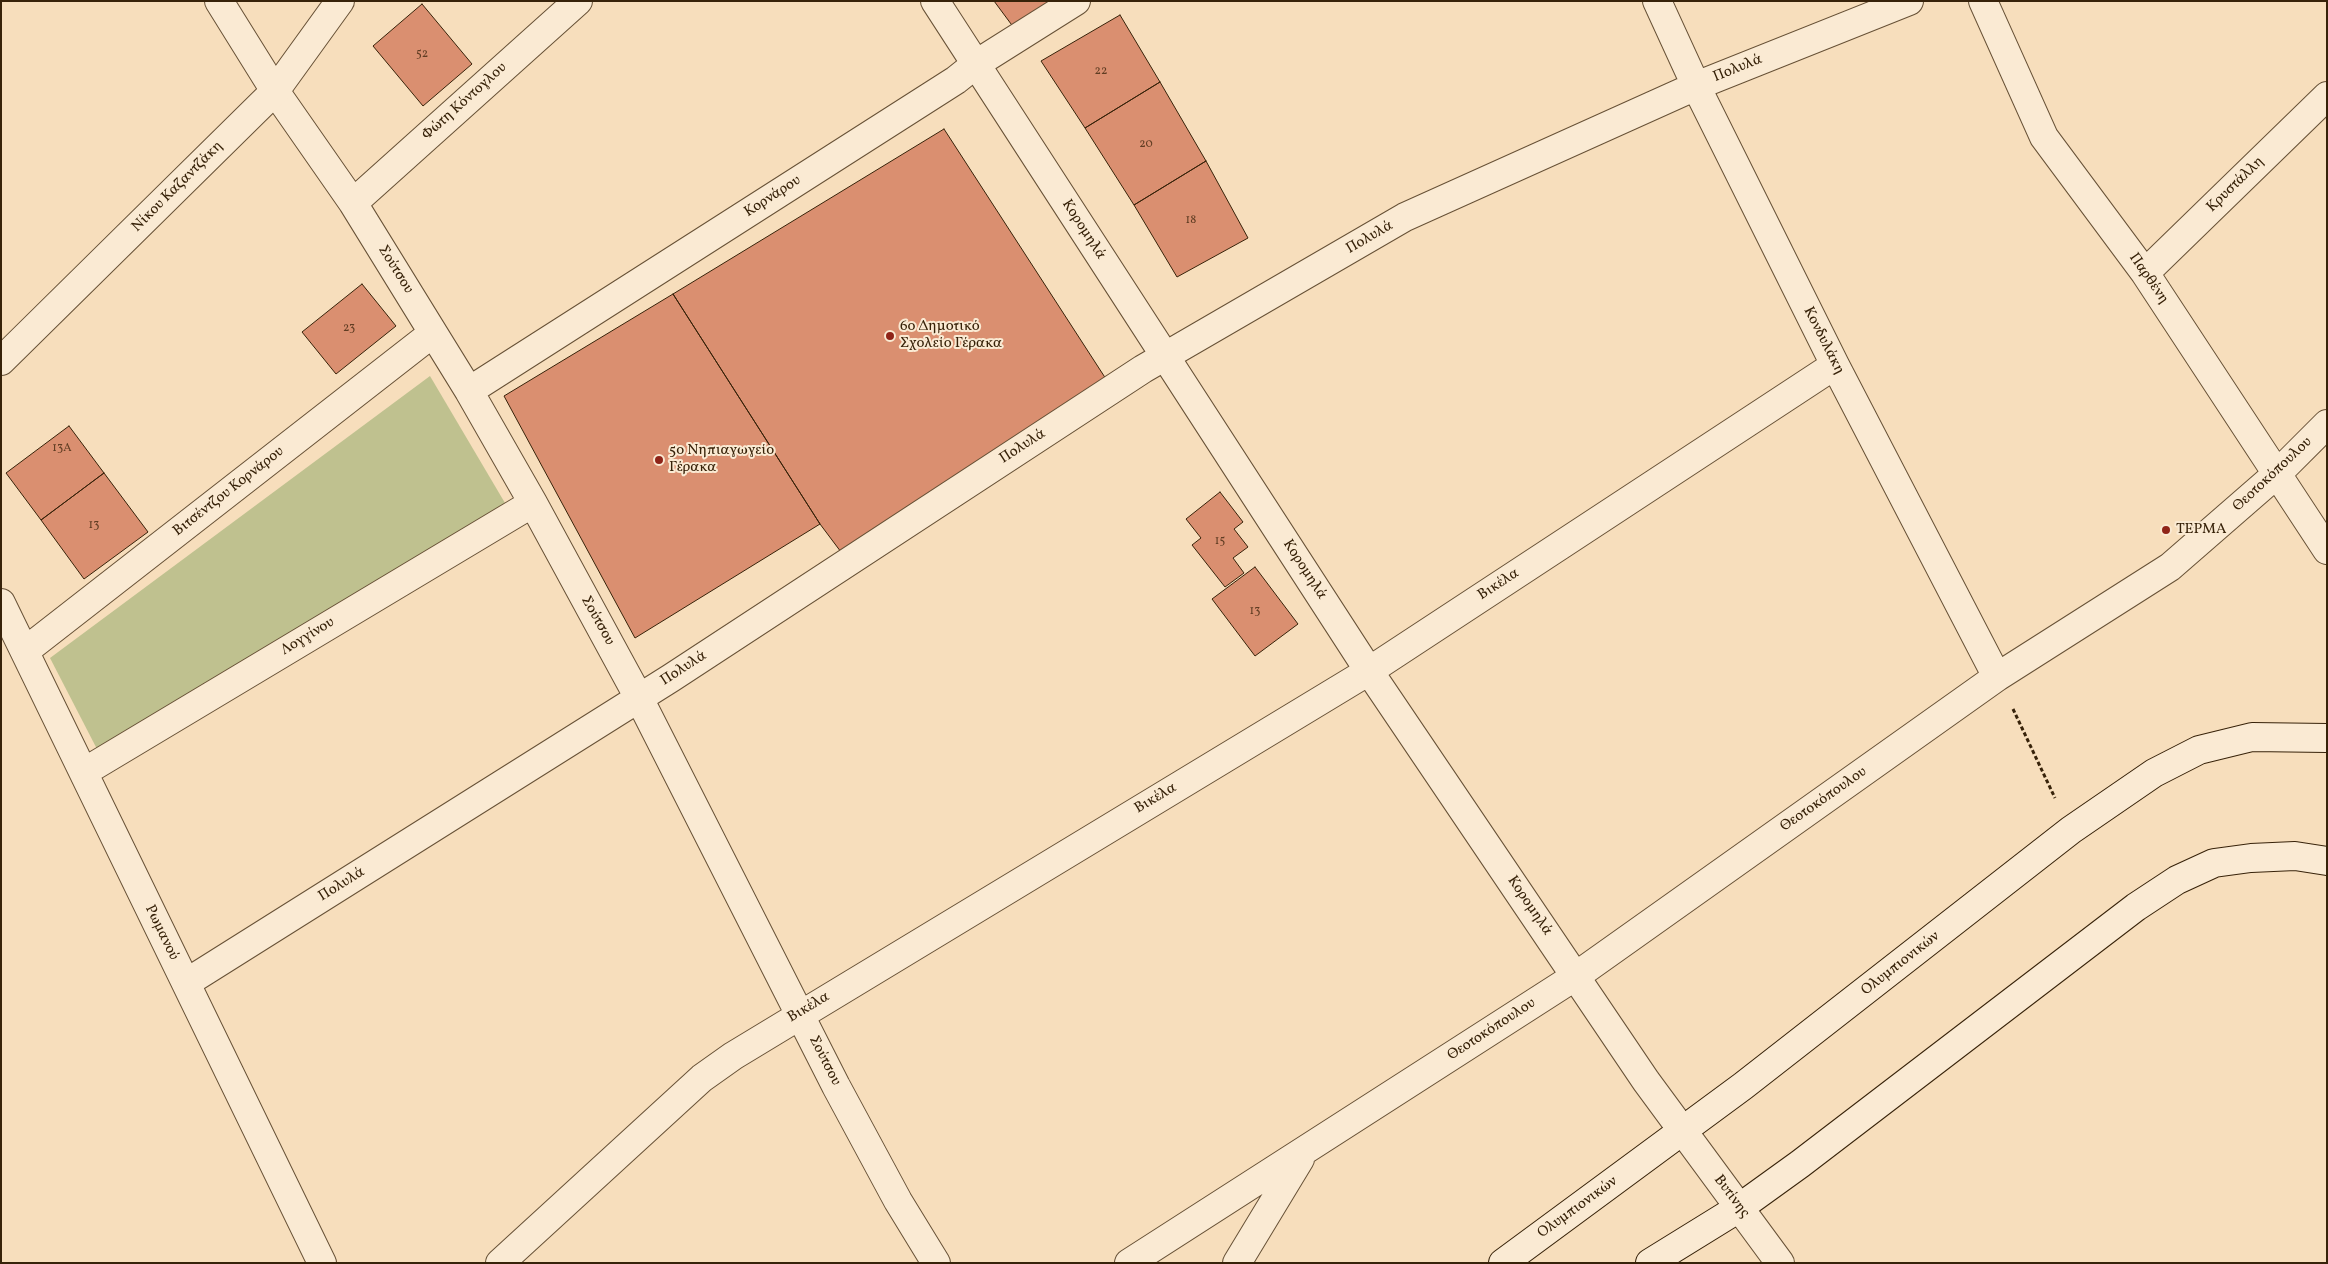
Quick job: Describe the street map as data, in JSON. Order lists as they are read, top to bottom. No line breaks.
{"streets":{"street":["Πολυλά","Φώτη Κόντογλου","Κρυστάλλη","Νίκου Καζαντζάκη","Κορνάρου","Κορομηλά","Σούτσου","Παρθένη","Κονδυλάκη","Θεοτοκόπουλου","Βιτσέντζου Κορνάρου","Βικέλα","Λογγίνου","Ρωμανού","Ολυμπιονικών","Βυτίνης"]},"crossings":[["Πολυλά","Κορομηλά"],["Πολυλά","Σούτσου"],["Πολυλά","Κονδυλάκη"],["Πολυλά","Ρωμανού"],["Φώτη Κόντογλου","Σούτσου"],["Κρυστάλλη","Παρθένη"],["Νίκου Καζαντζάκη","Σούτσου"],["Κορνάρου","Κορομηλά"],["Κορνάρου","Σούτσου"],["Κορομηλά","Θεοτοκόπουλου"],["Κορομηλά","Βικέλα"],["Κορομηλά","Ολυμπιονικών"],["Κορομηλά","Βυτίνης"],["Σούτσου","Βιτσέντζου Κορνάρου"],["Σούτσου","Βικέλα"],["Σούτσου","Λογγίνου"],["Παρθένη","Θεοτοκόπουλου"],["Κονδυλάκη","Θεοτοκόπουλου"],["Κονδυλάκη","Βικέλα"],["Βιτσέντζου Κορνάρου","Ρωμανού"],["Λογγίνου","Ρωμανού"],["Ολυμπιονικών","Βυτίνης"]],"places":["6ο Δημοτικό Σχολείο Γέρακα","5ο Νηπιαγωγείο Γέρακα","ΤΕΡΜΑ"],"house_numbers":["52","22","20","18","23","13Α","13","15","13"]}
